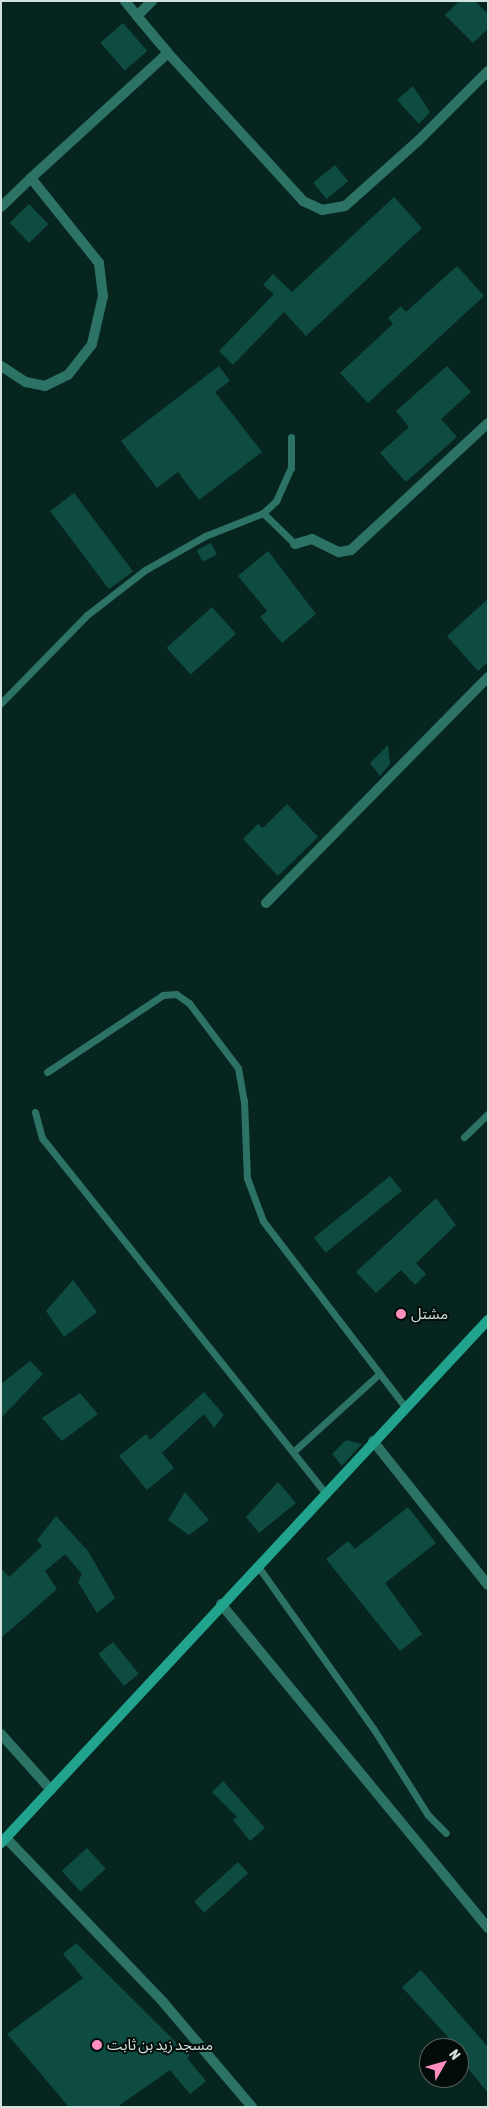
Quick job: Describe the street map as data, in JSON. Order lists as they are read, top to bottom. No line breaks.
{"places":["مشتل","مسجد زيد بن ثابت"],"north":"top right"}
